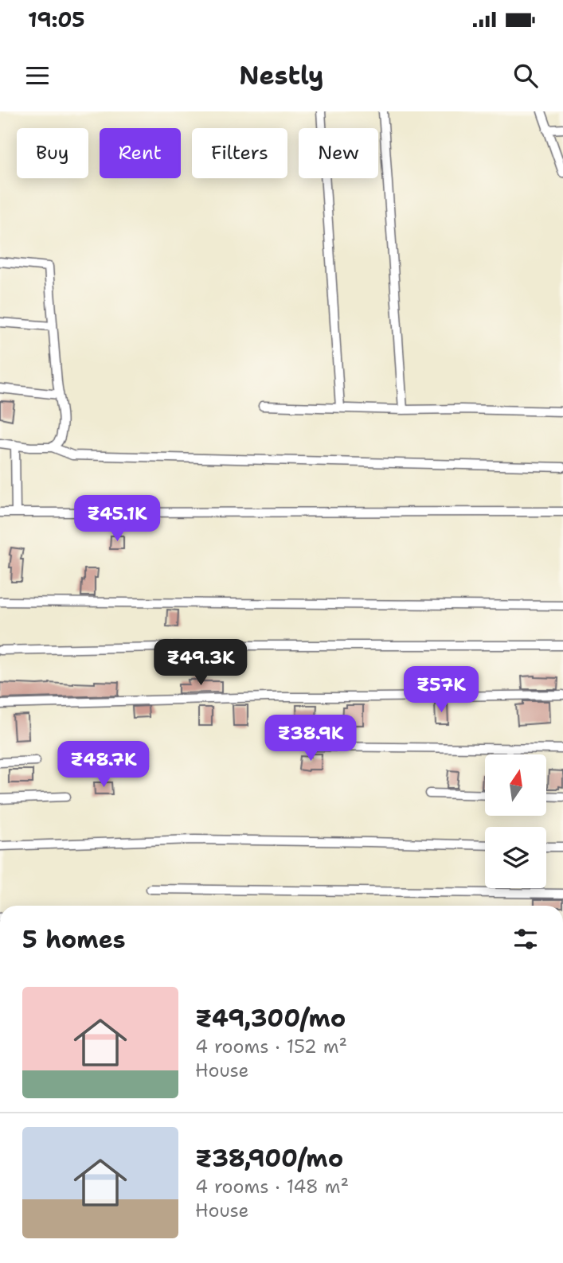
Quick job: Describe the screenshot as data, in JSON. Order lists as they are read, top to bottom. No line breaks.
{"north":"top","page":{"status":"19:05","header":"Nestly","chip":["Buy","Rent","Filters","New"],"price":["₹45.1K","₹49.3K","₹57K","₹38.9K","₹48.7K"],"heading":"5 homes","list":[{"name":"₹49,300/mo","note":"4 rooms · 152 m² · House"},{"name":"₹38,900/mo","note":"4 rooms · 148 m² · House"}]}}
